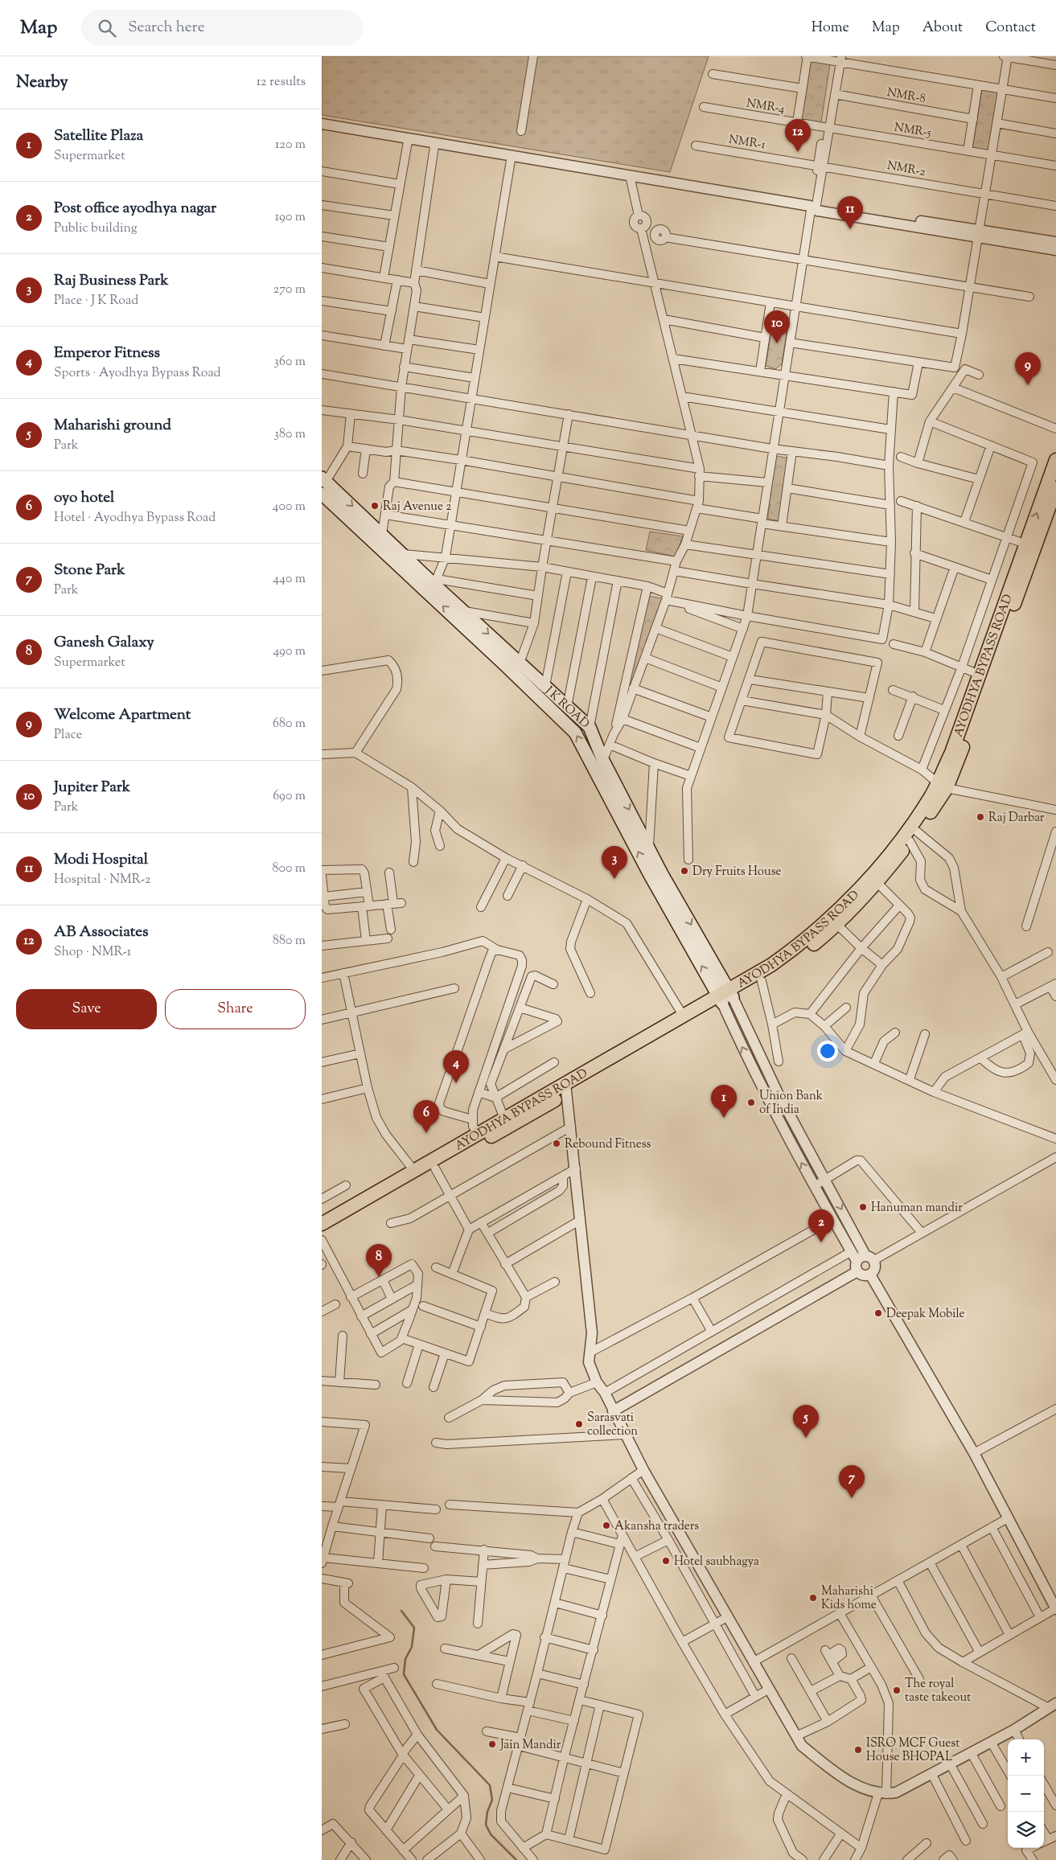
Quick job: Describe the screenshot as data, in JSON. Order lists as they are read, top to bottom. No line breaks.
{"streets":{"main road":["AYODHYA BYPASS ROAD","J K ROAD"],"street":["NMR-8","NMR-4","NMR-5","NMR-1","NMR-2"]},"crossings":[["NMR-4","NMR-5"],["NMR-1","NMR-2"],["AYODHYA BYPASS ROAD","J K ROAD"]],"places":["Raj Avenue 2","Raj Darbar","Dry Fruits House","Union Bank of India","Rebound Fitness","Hanuman mandir","Deepak Mobile","Sarasvati collection","Akansha traders","Hotel saubhagya","Maharishi Kids home","The royal taste takeout","Jain Mandir","ISRO MCF Guest House BHOPAL"],"page":{"header":"Map","search":"Search here","nav":["Home","Map","About","Contact"],"heading":["Nearby","12 results"],"list":[{"mark":"1","name":"Satellite Plaza","note":"Supermarket","value":"120 m"},{"mark":"2","name":"Post office ayodhya nagar","note":"Public building","value":"190 m"},{"mark":"3","name":"Raj Business Park","note":"Place · J K Road","value":"270 m"},{"mark":"4","name":"Emperor Fitness","note":"Sports · Ayodhya Bypass Road","value":"360 m"},{"mark":"5","name":"Maharishi ground","note":"Park","value":"380 m"},{"mark":"6","name":"oyo hotel","note":"Hotel · Ayodhya Bypass Road","value":"400 m"},{"mark":"7","name":"Stone Park","note":"Park","value":"440 m"},{"mark":"8","name":"Ganesh Galaxy","note":"Supermarket","value":"490 m"},{"mark":"9","name":"Welcome Apartment","note":"Place","value":"680 m"},{"mark":"10","name":"Jupiter Park","note":"Park","value":"690 m"},{"mark":"11","name":"Modi Hospital","note":"Hospital · NMR-2","value":"800 m"},{"mark":"12","name":"AB Associates","note":"Shop · NMR-1","value":"880 m"}],"pins":["12","11","10","9","3","4","1","6","2","8","5","7"],"buttons":["Save","Share"],"map_buttons":["+","−"]}}
